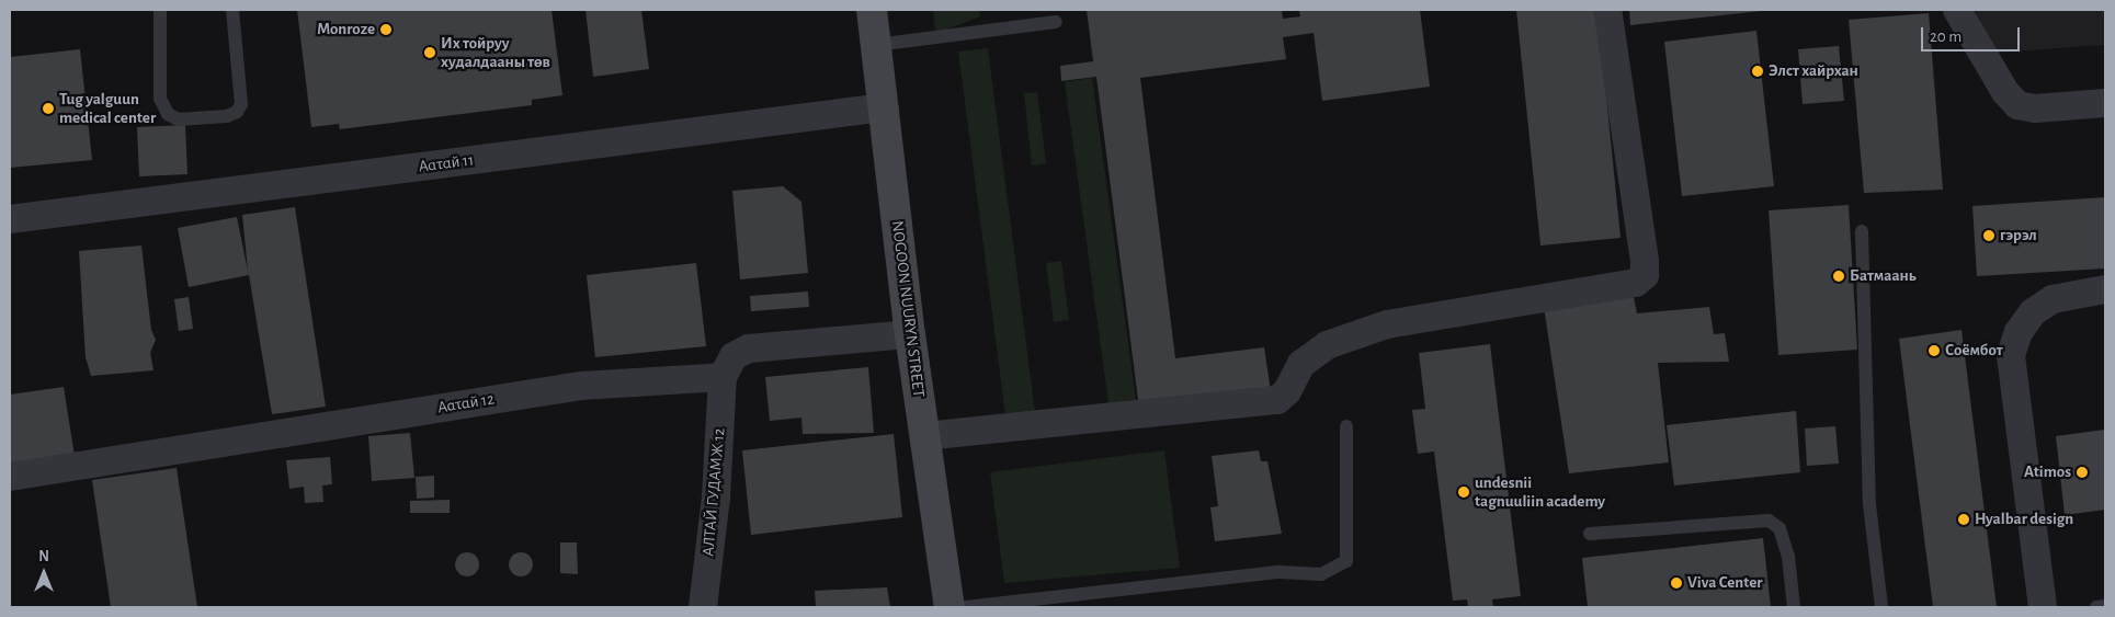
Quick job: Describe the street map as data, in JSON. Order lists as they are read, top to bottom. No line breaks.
{"streets":{"main road":["NOGOON NUURYN STREET"],"street":["Ααταй 11","Ααταй 12","АЛТАЙ ГУДАМЖ 12"]},"crossings":[["Ααταй 11","NOGOON NUURYN STREET"],["Ααταй 12","АЛТАЙ ГУДАМЖ 12"]],"places":["Monroze","Их тойруу худалдааны төв","Элст хайрхан","Tug yalguun medical center","гэрэл","Батмаань","Соёмбот","Atimos","undesnii tagnuuliin academy","Hyalbar design","Viva Center"],"scale_bar":"20 m","north":"top"}
